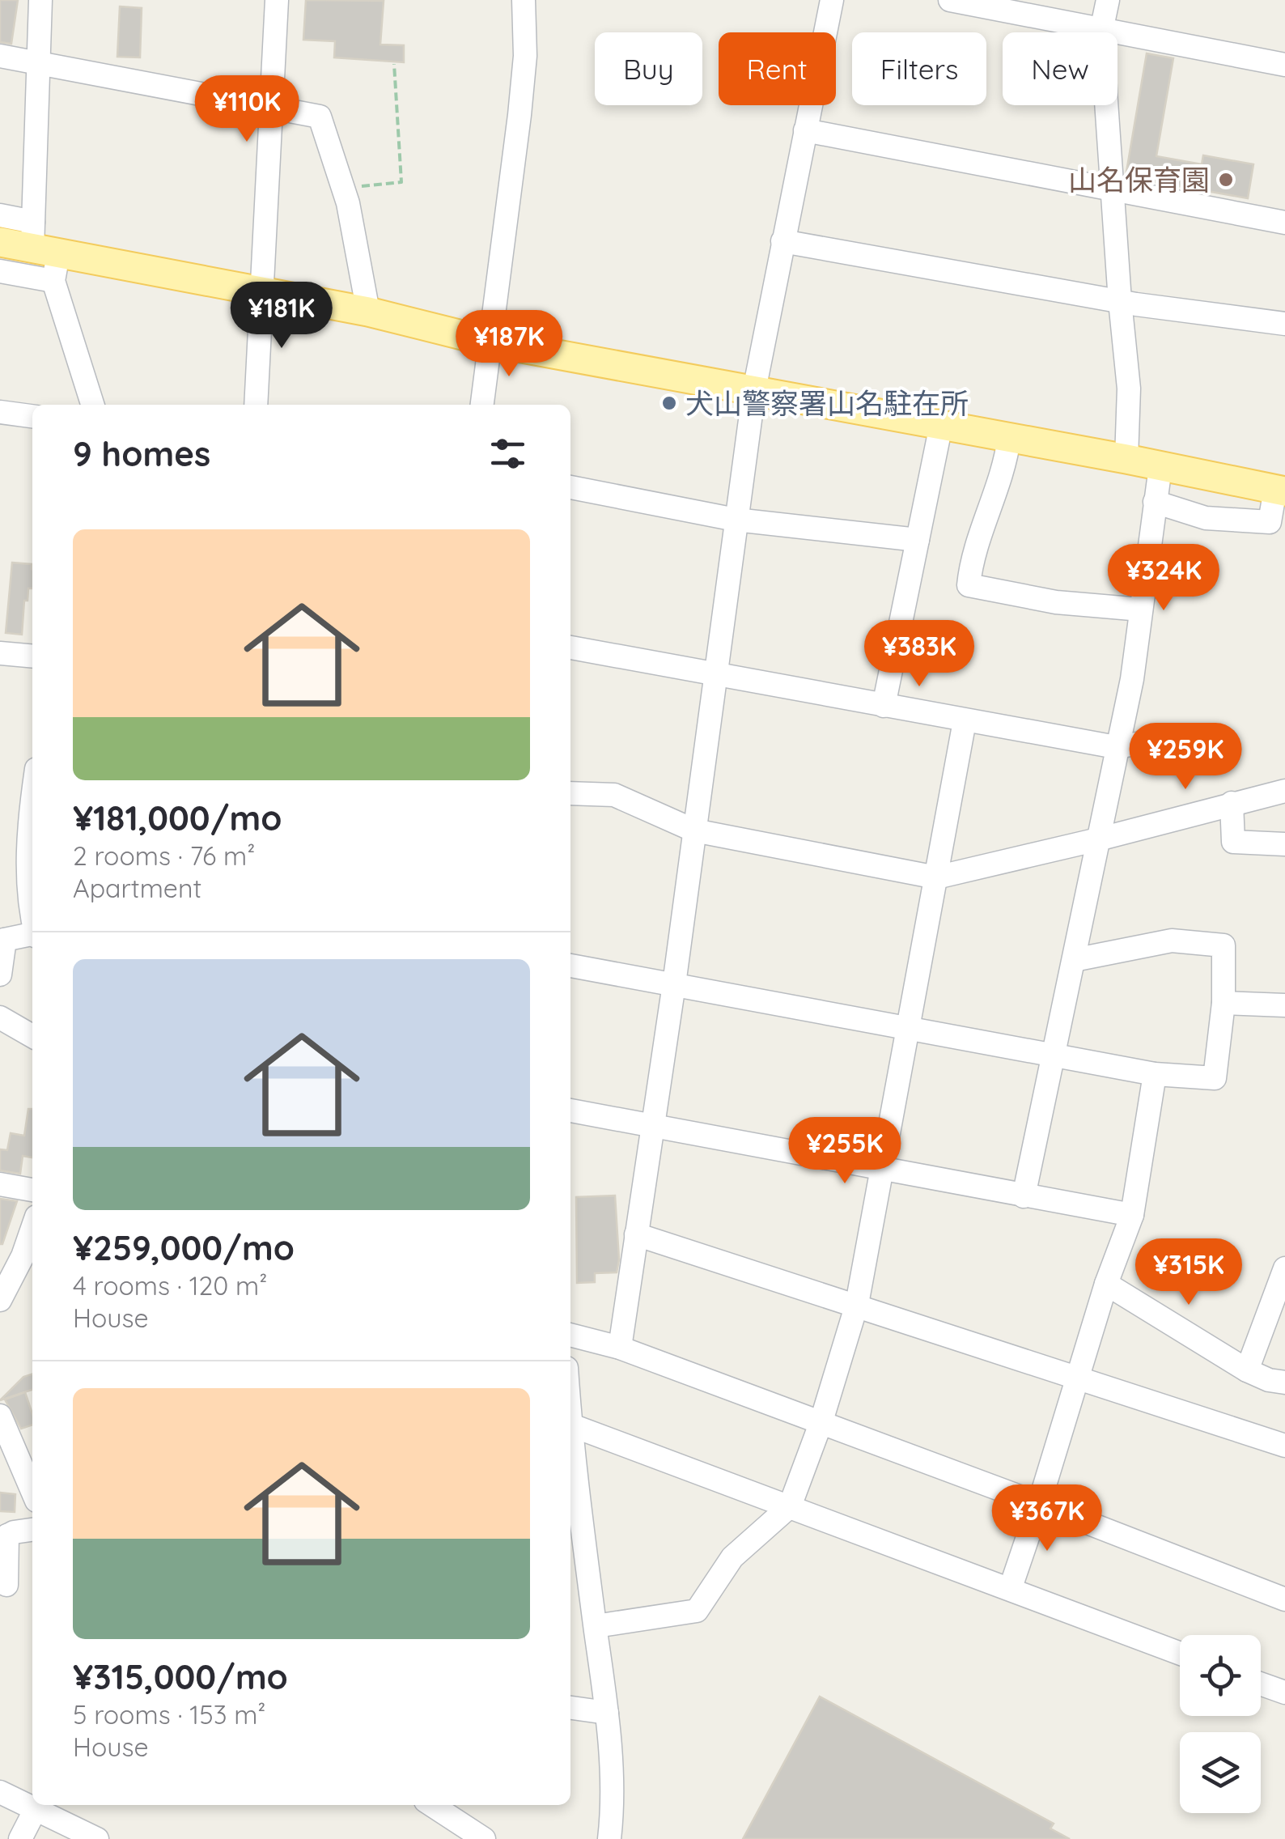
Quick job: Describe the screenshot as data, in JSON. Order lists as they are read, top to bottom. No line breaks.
{"places":["山名保育園","犬山警察署山名駐在所"],"page":{"chip":["Buy","Rent","Filters","New"],"price":["¥110K","¥181K","¥187K","¥324K","¥383K","¥259K","¥255K","¥315K","¥367K"],"heading":"9 homes","list":[{"name":"¥181,000/mo","note":"2 rooms · 76 m² · Apartment"},{"name":"¥259,000/mo","note":"4 rooms · 120 m² · House"},{"name":"¥315,000/mo","note":"5 rooms · 153 m² · House"}]}}
